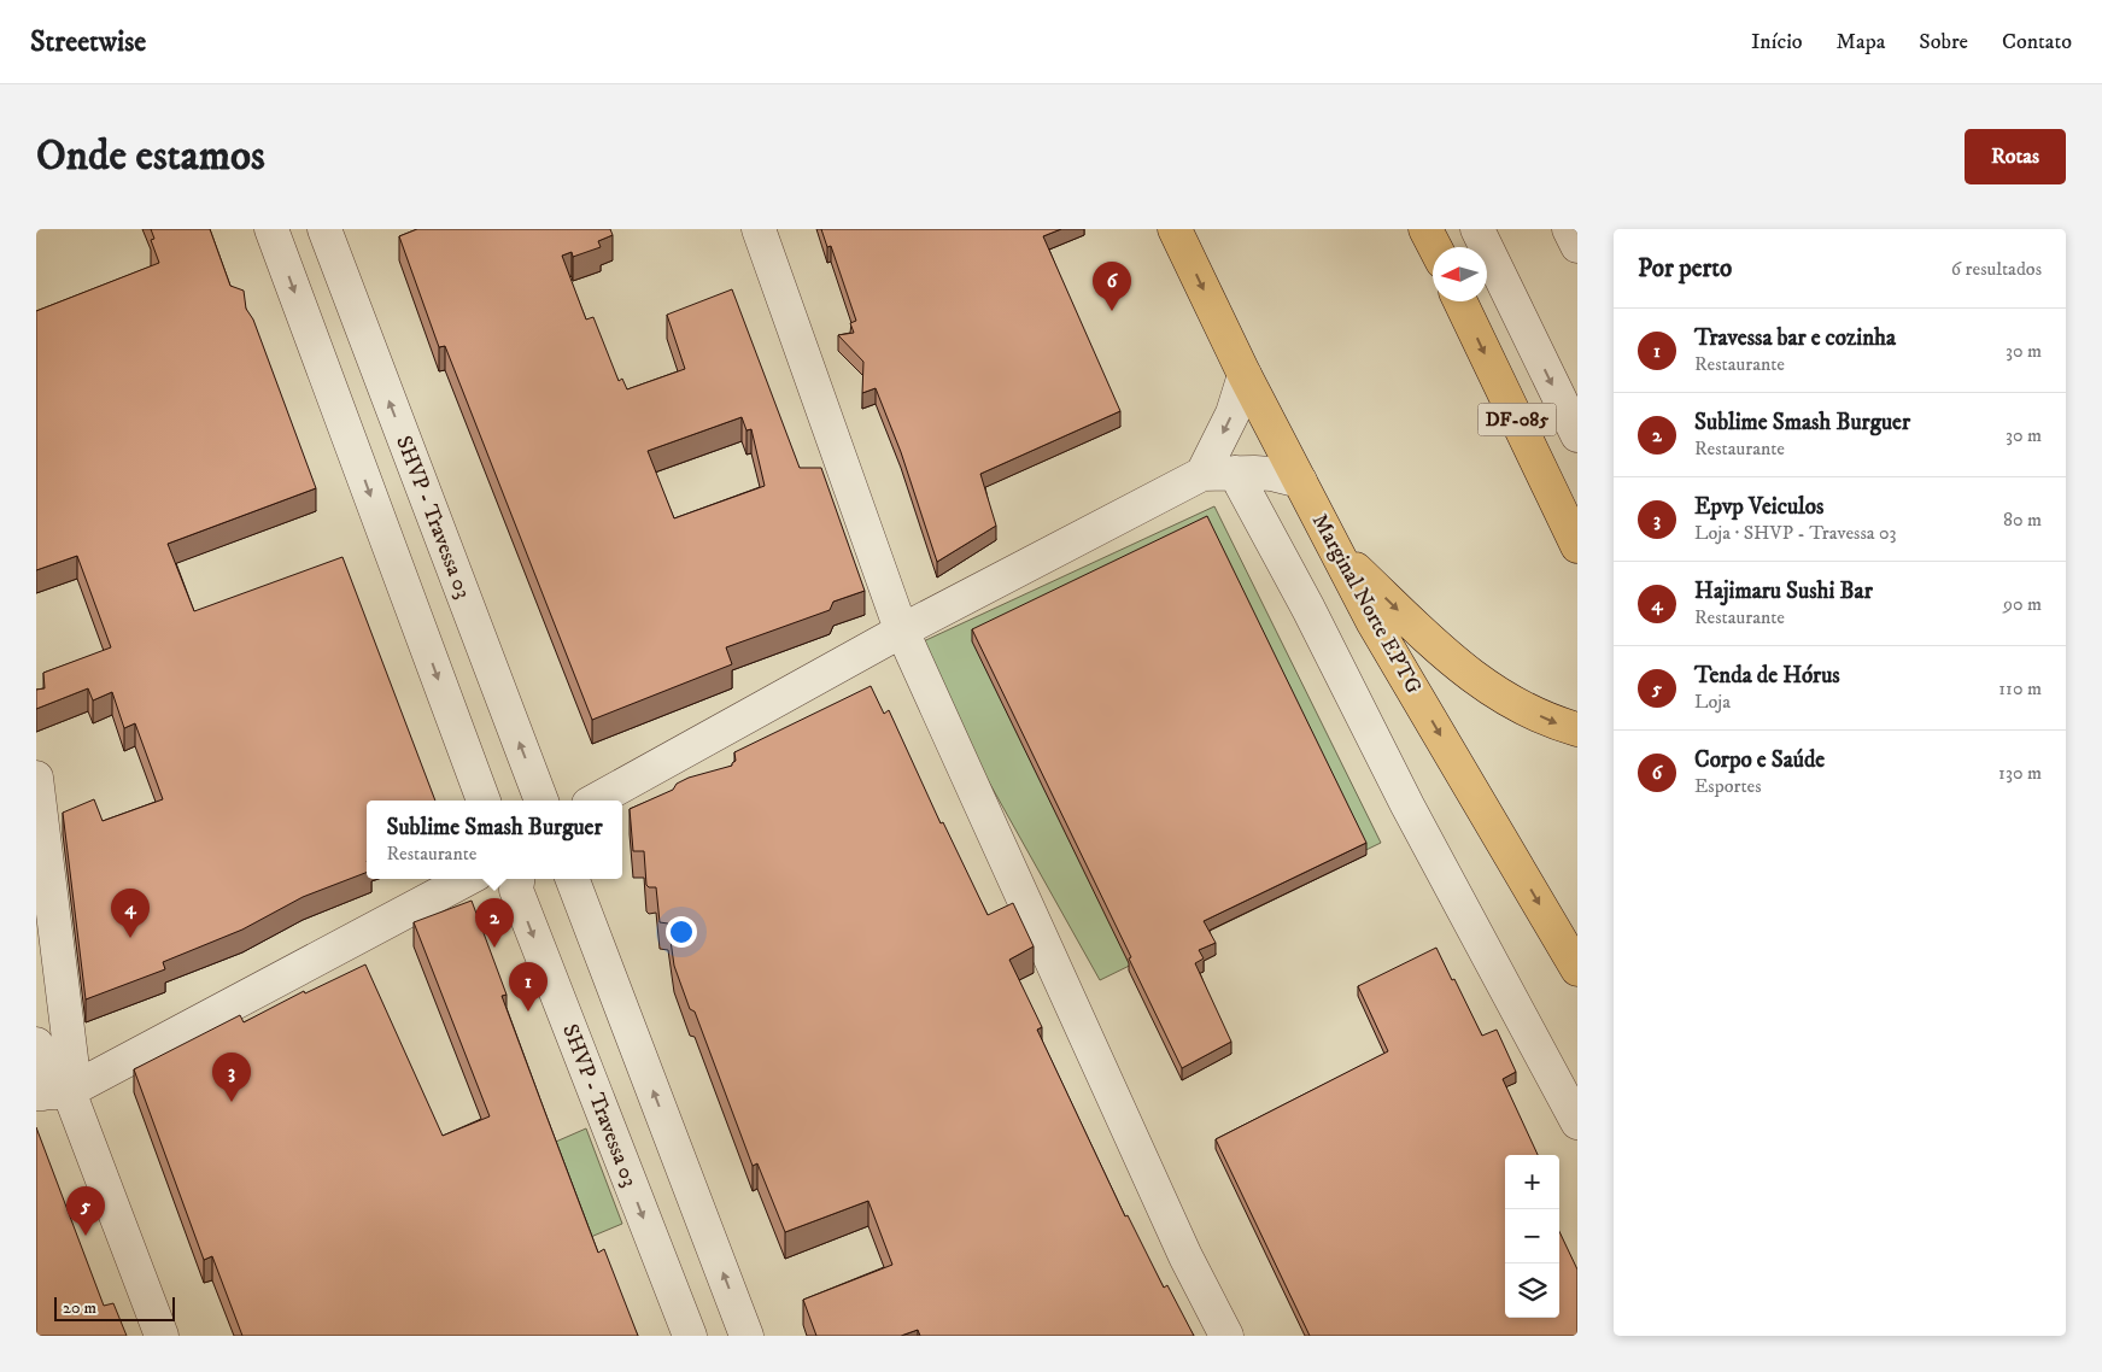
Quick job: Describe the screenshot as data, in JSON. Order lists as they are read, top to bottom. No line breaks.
{"streets":{"main road":["DF-085","Marginal Norte EPTG"],"street":["SHVP - Travessa 03"]},"one_way":["Marginal Norte EPTG"],"scale_bar":"20 m","north":"left","page":{"header":"Streetwise","nav":["Início","Mapa","Sobre","Contato"],"buttons":"Rotas","title":"Onde estamos","heading":["Por perto","6 resultados"],"pins":["6","4","2","1","3","5"],"list":[{"mark":"1","name":"Travessa bar e cozinha","note":"Restaurante","value":"30 m"},{"mark":"2","name":"Sublime Smash Burguer","note":"Restaurante","value":"30 m"},{"mark":"3","name":"Epvp Veiculos","note":"Loja · SHVP - Travessa 03","value":"80 m"},{"mark":"4","name":"Hajimaru Sushi Bar","note":"Restaurante","value":"90 m"},{"mark":"5","name":"Tenda de Hórus","note":"Loja","value":"110 m"},{"mark":"6","name":"Corpo e Saúde","note":"Esportes","value":"130 m"}],"popup":["Sublime Smash Burguer","Restaurante"],"map_buttons":["+","−"],"scale":"20 m"}}
